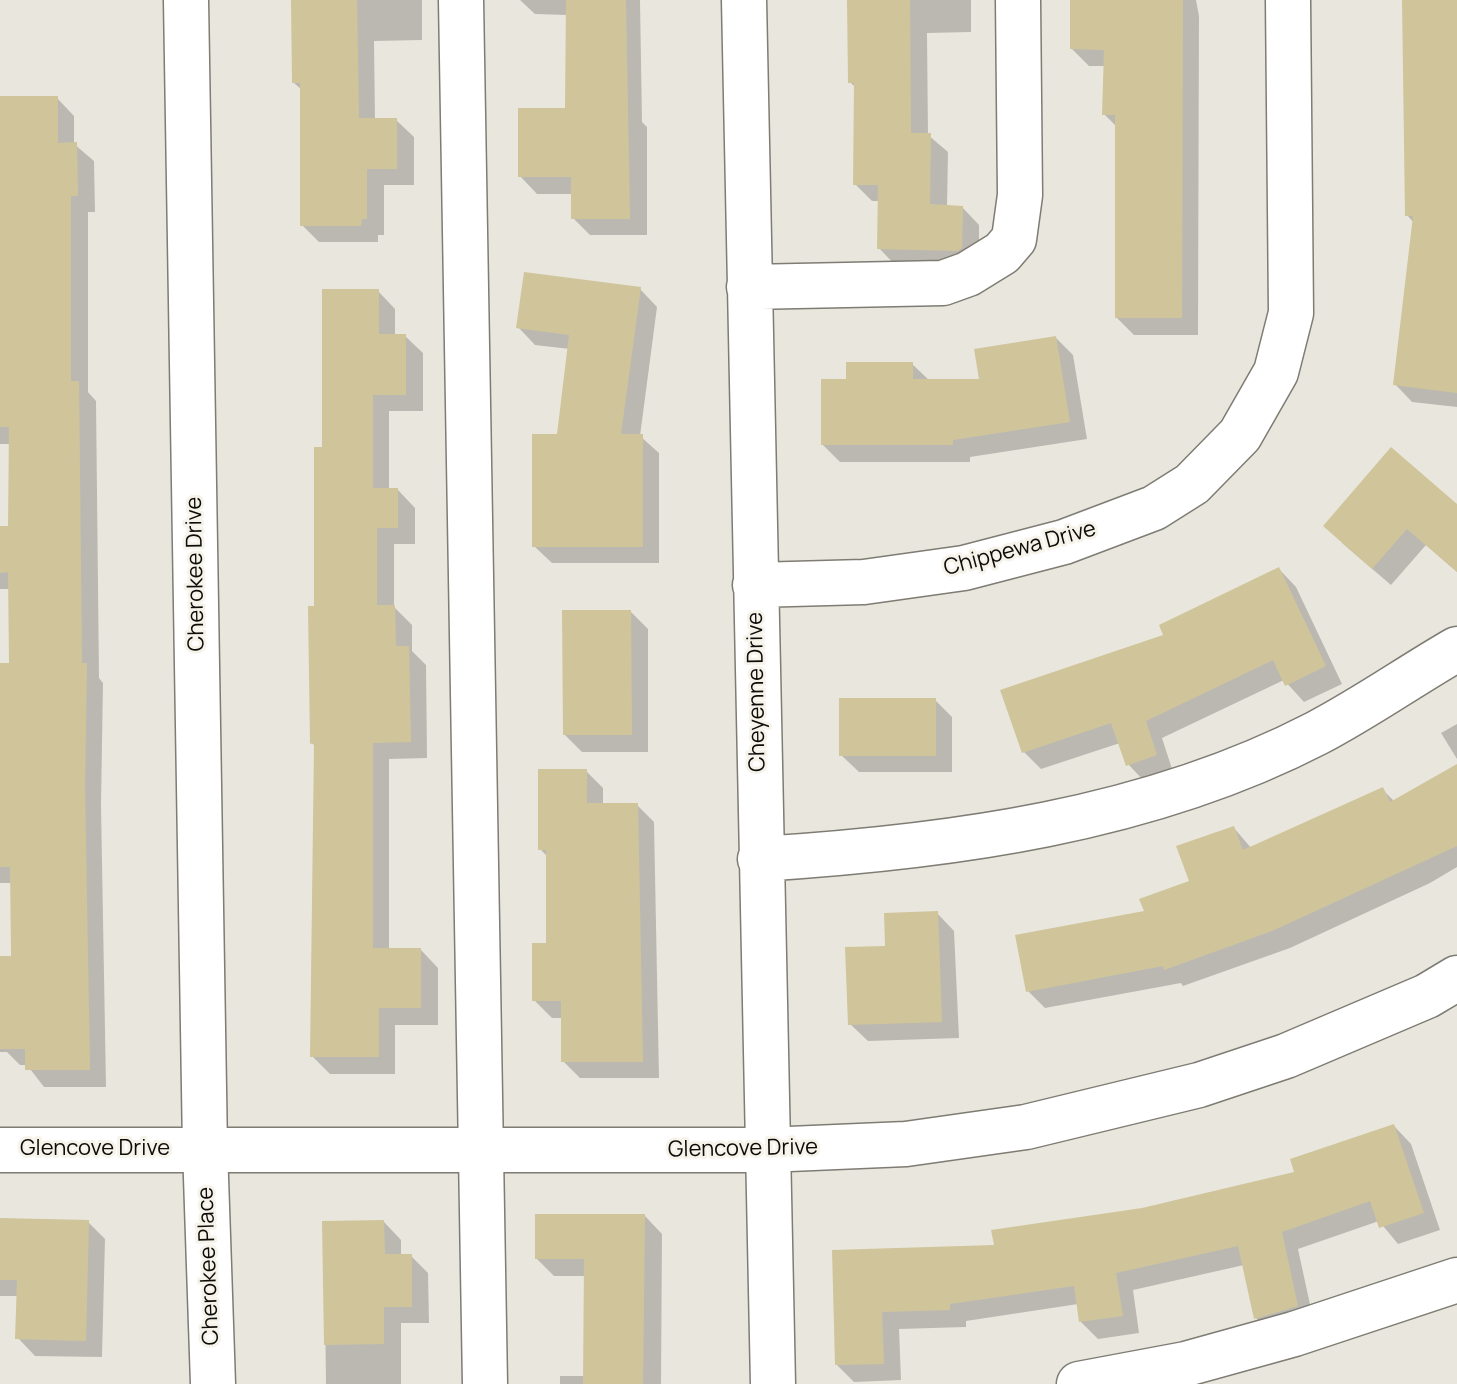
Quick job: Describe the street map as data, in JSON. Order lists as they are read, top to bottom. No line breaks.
{"streets":{"street":["Chippewa Drive","Cherokee Drive","Cheyenne Drive","Glencove Drive","Cherokee Place"]},"crossings":[["Chippewa Drive","Cheyenne Drive"],["Cherokee Drive","Glencove Drive"],["Cherokee Drive","Cherokee Place"],["Cheyenne Drive","Glencove Drive"],["Glencove Drive","Cherokee Place"]]}
